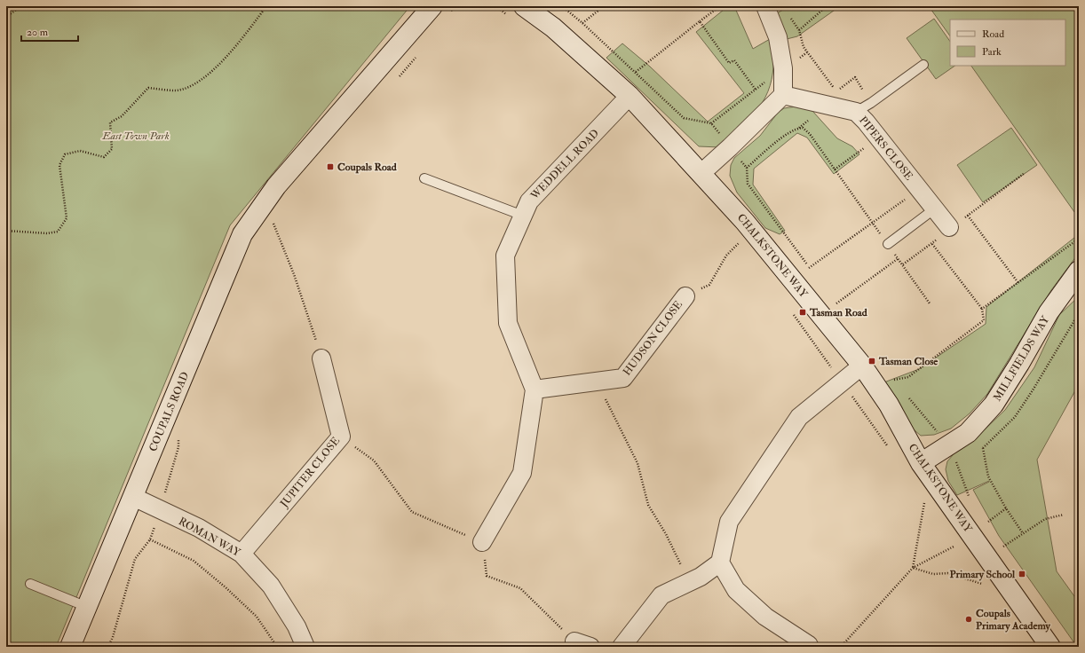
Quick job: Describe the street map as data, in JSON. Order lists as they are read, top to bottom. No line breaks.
{"streets":{"street":["PIPERS CLOSE","WEDDELL ROAD","CHALKSTONE WAY","HUDSON CLOSE","MILLFIELDS WAY","COUPALS ROAD","JUPITER CLOSE","ROMAN WAY"]},"crossings":[["WEDDELL ROAD","CHALKSTONE WAY"],["WEDDELL ROAD","HUDSON CLOSE"],["CHALKSTONE WAY","MILLFIELDS WAY"],["COUPALS ROAD","ROMAN WAY"],["JUPITER CLOSE","ROMAN WAY"]],"parks":["East Town Park"],"places":{"transit":["Coupals Road","Tasman Road","Tasman Close","Primary School"],"other":["Coupals Primary Academy"]},"legend":["Road","Park"],"scale_bar":"20 m"}
